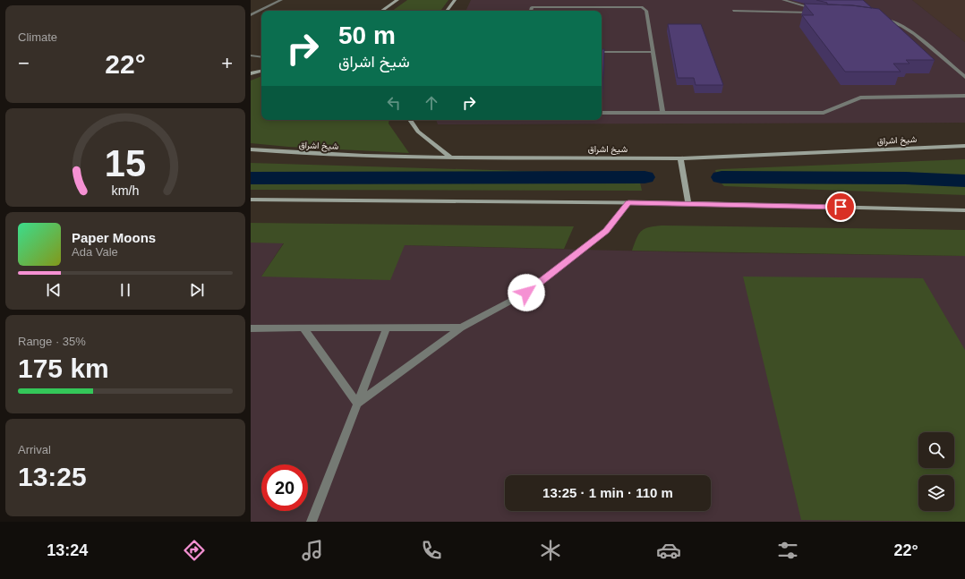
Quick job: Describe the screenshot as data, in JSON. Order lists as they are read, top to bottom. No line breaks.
{"streets":{"main road":["شیخ اشراق"]},"page":{"tile":["Climate",["Range · 35%","175 km"],["Arrival","13:25"]],"turn":["50 m","شیخ اشراق"],"heat":["−","22°","+"],"song":["Paper Moons","Ada Vale"],"limit":"20","trip":"13:25 · 1 min · 110 m","tabs":["13:24","22°"],"gauge":["15","km/h"]}}
